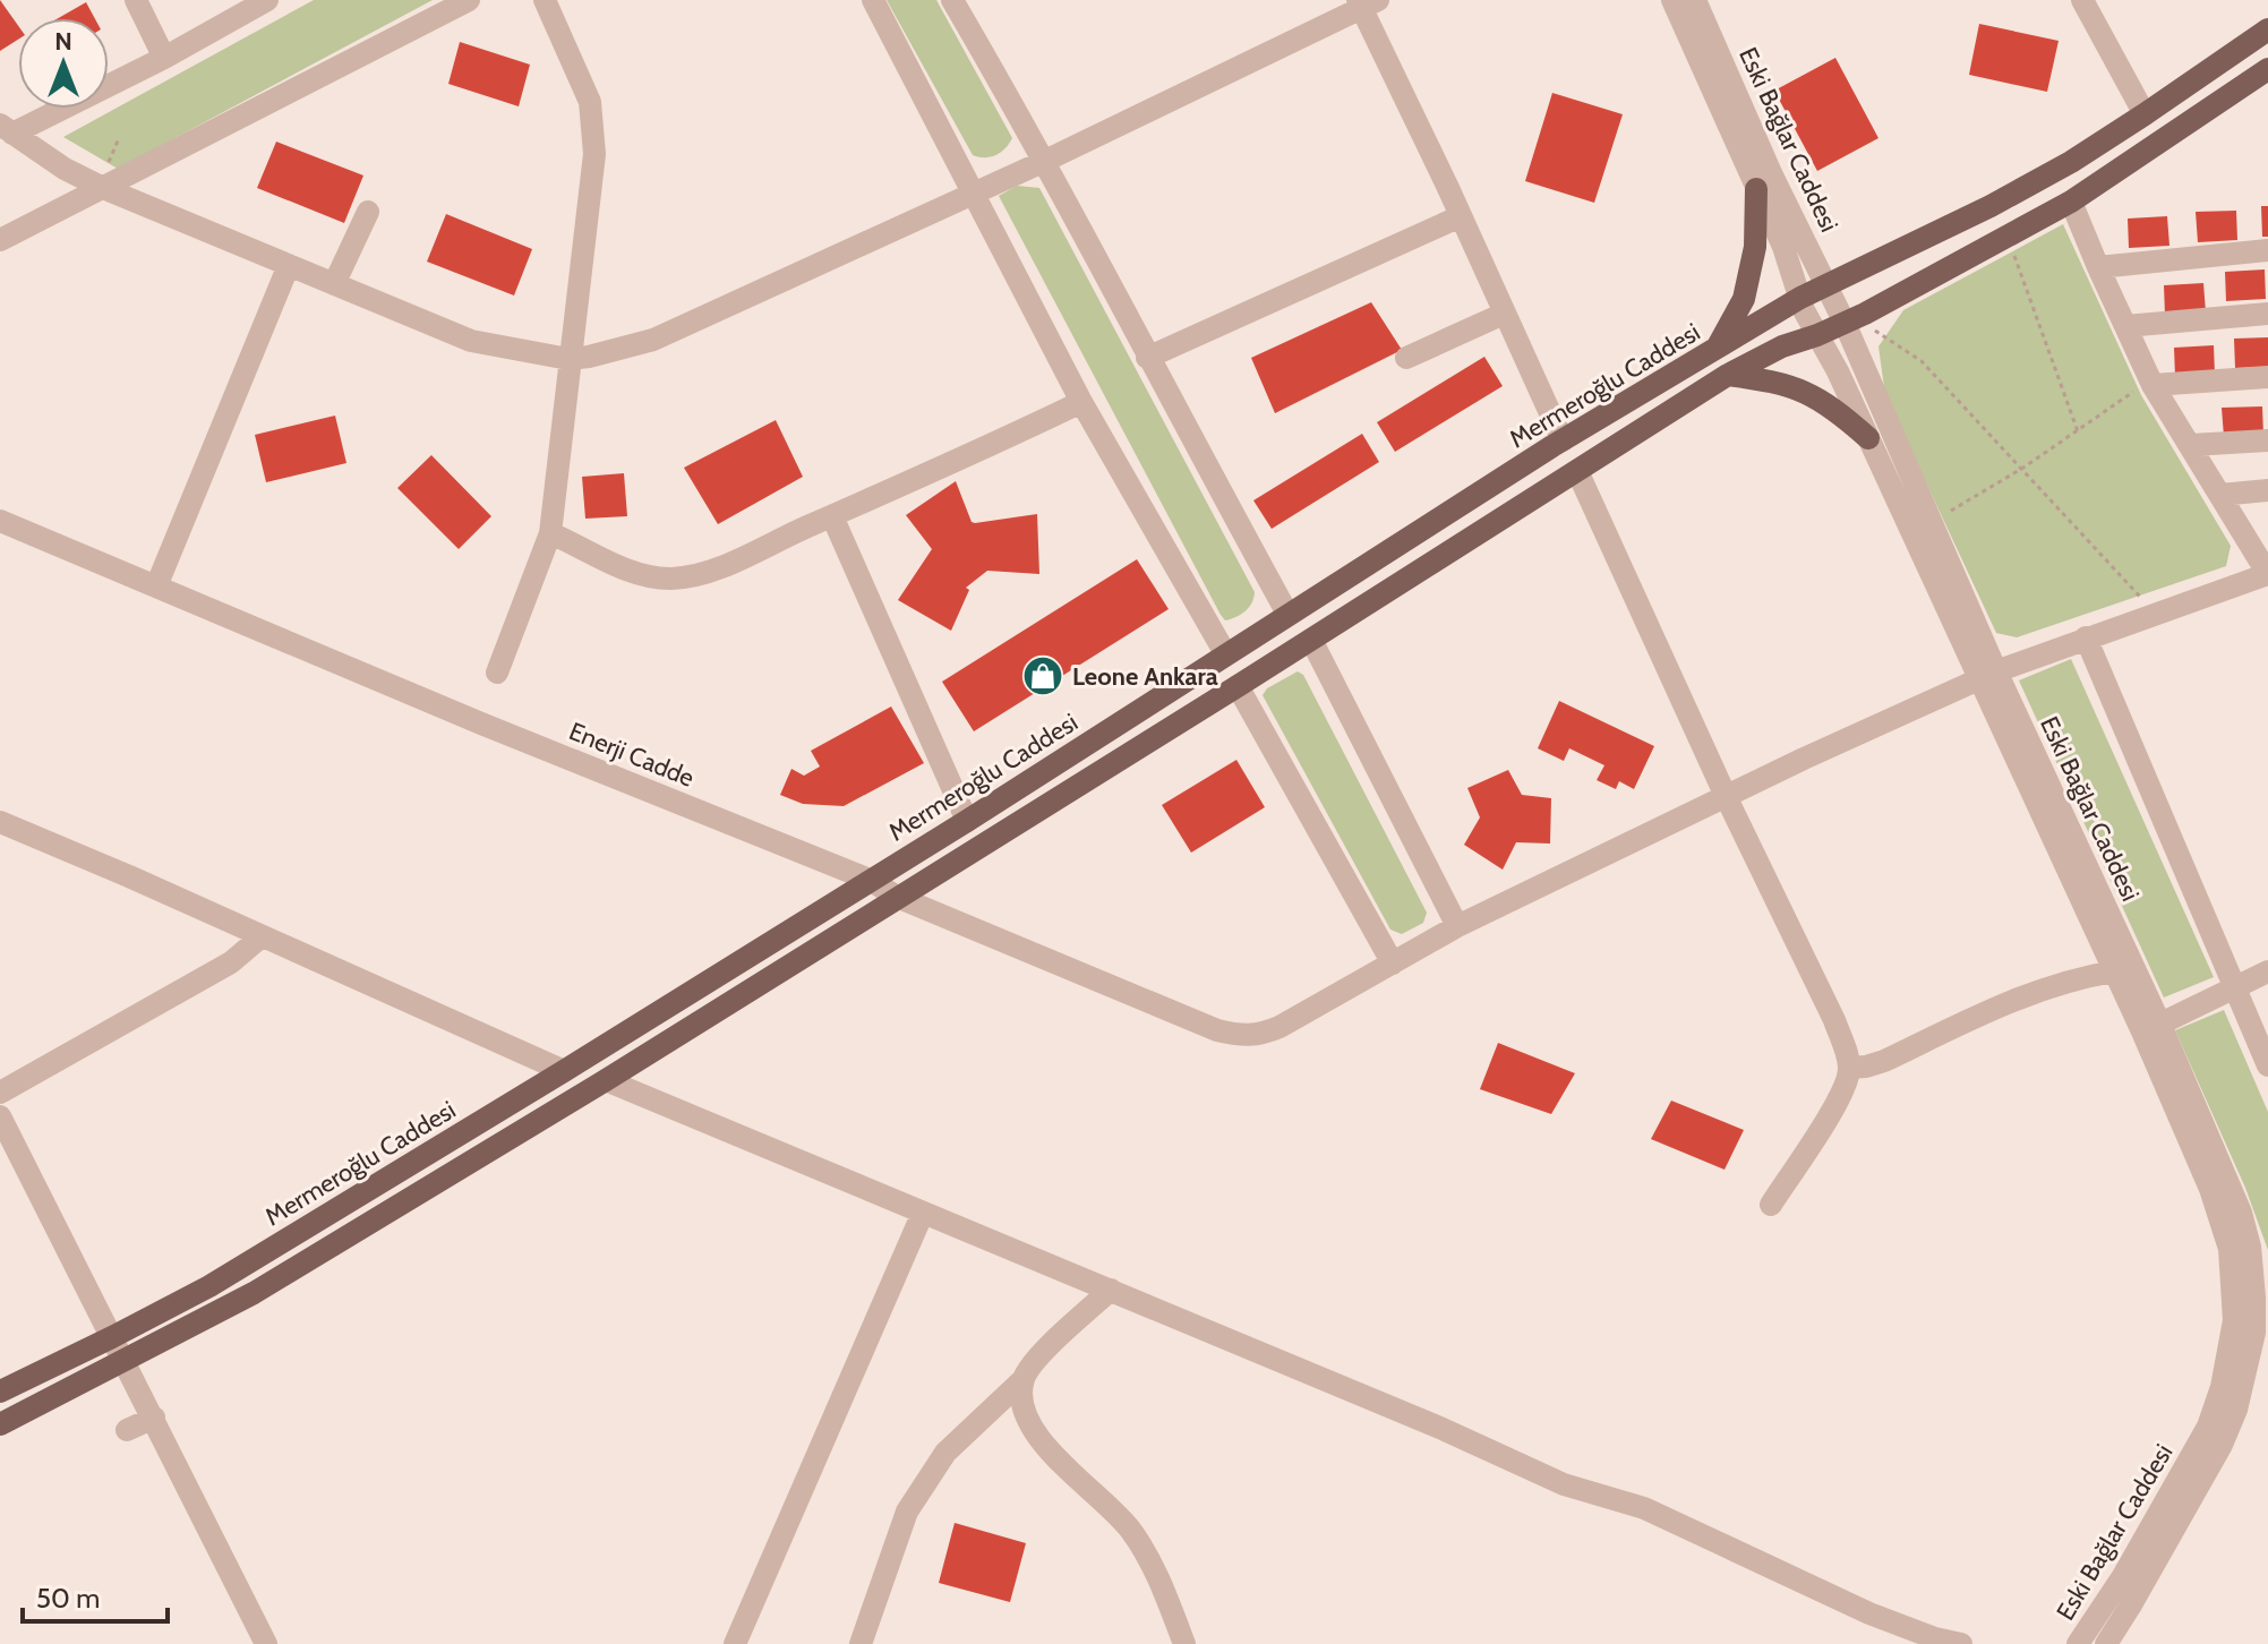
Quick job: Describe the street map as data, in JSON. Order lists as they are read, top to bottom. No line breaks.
{"streets":{"main road":["Mermeroğlu Caddesi"],"street":["Eski Bağlar Caddesi","Enerji Cadde"]},"crossings":[["Eski Bağlar Caddesi","Mermeroğlu Caddesi"],["Mermeroğlu Caddesi","Enerji Cadde"]],"places":{"shop":["Leone Ankara"]},"scale_bar":"50 m","north":"top"}
